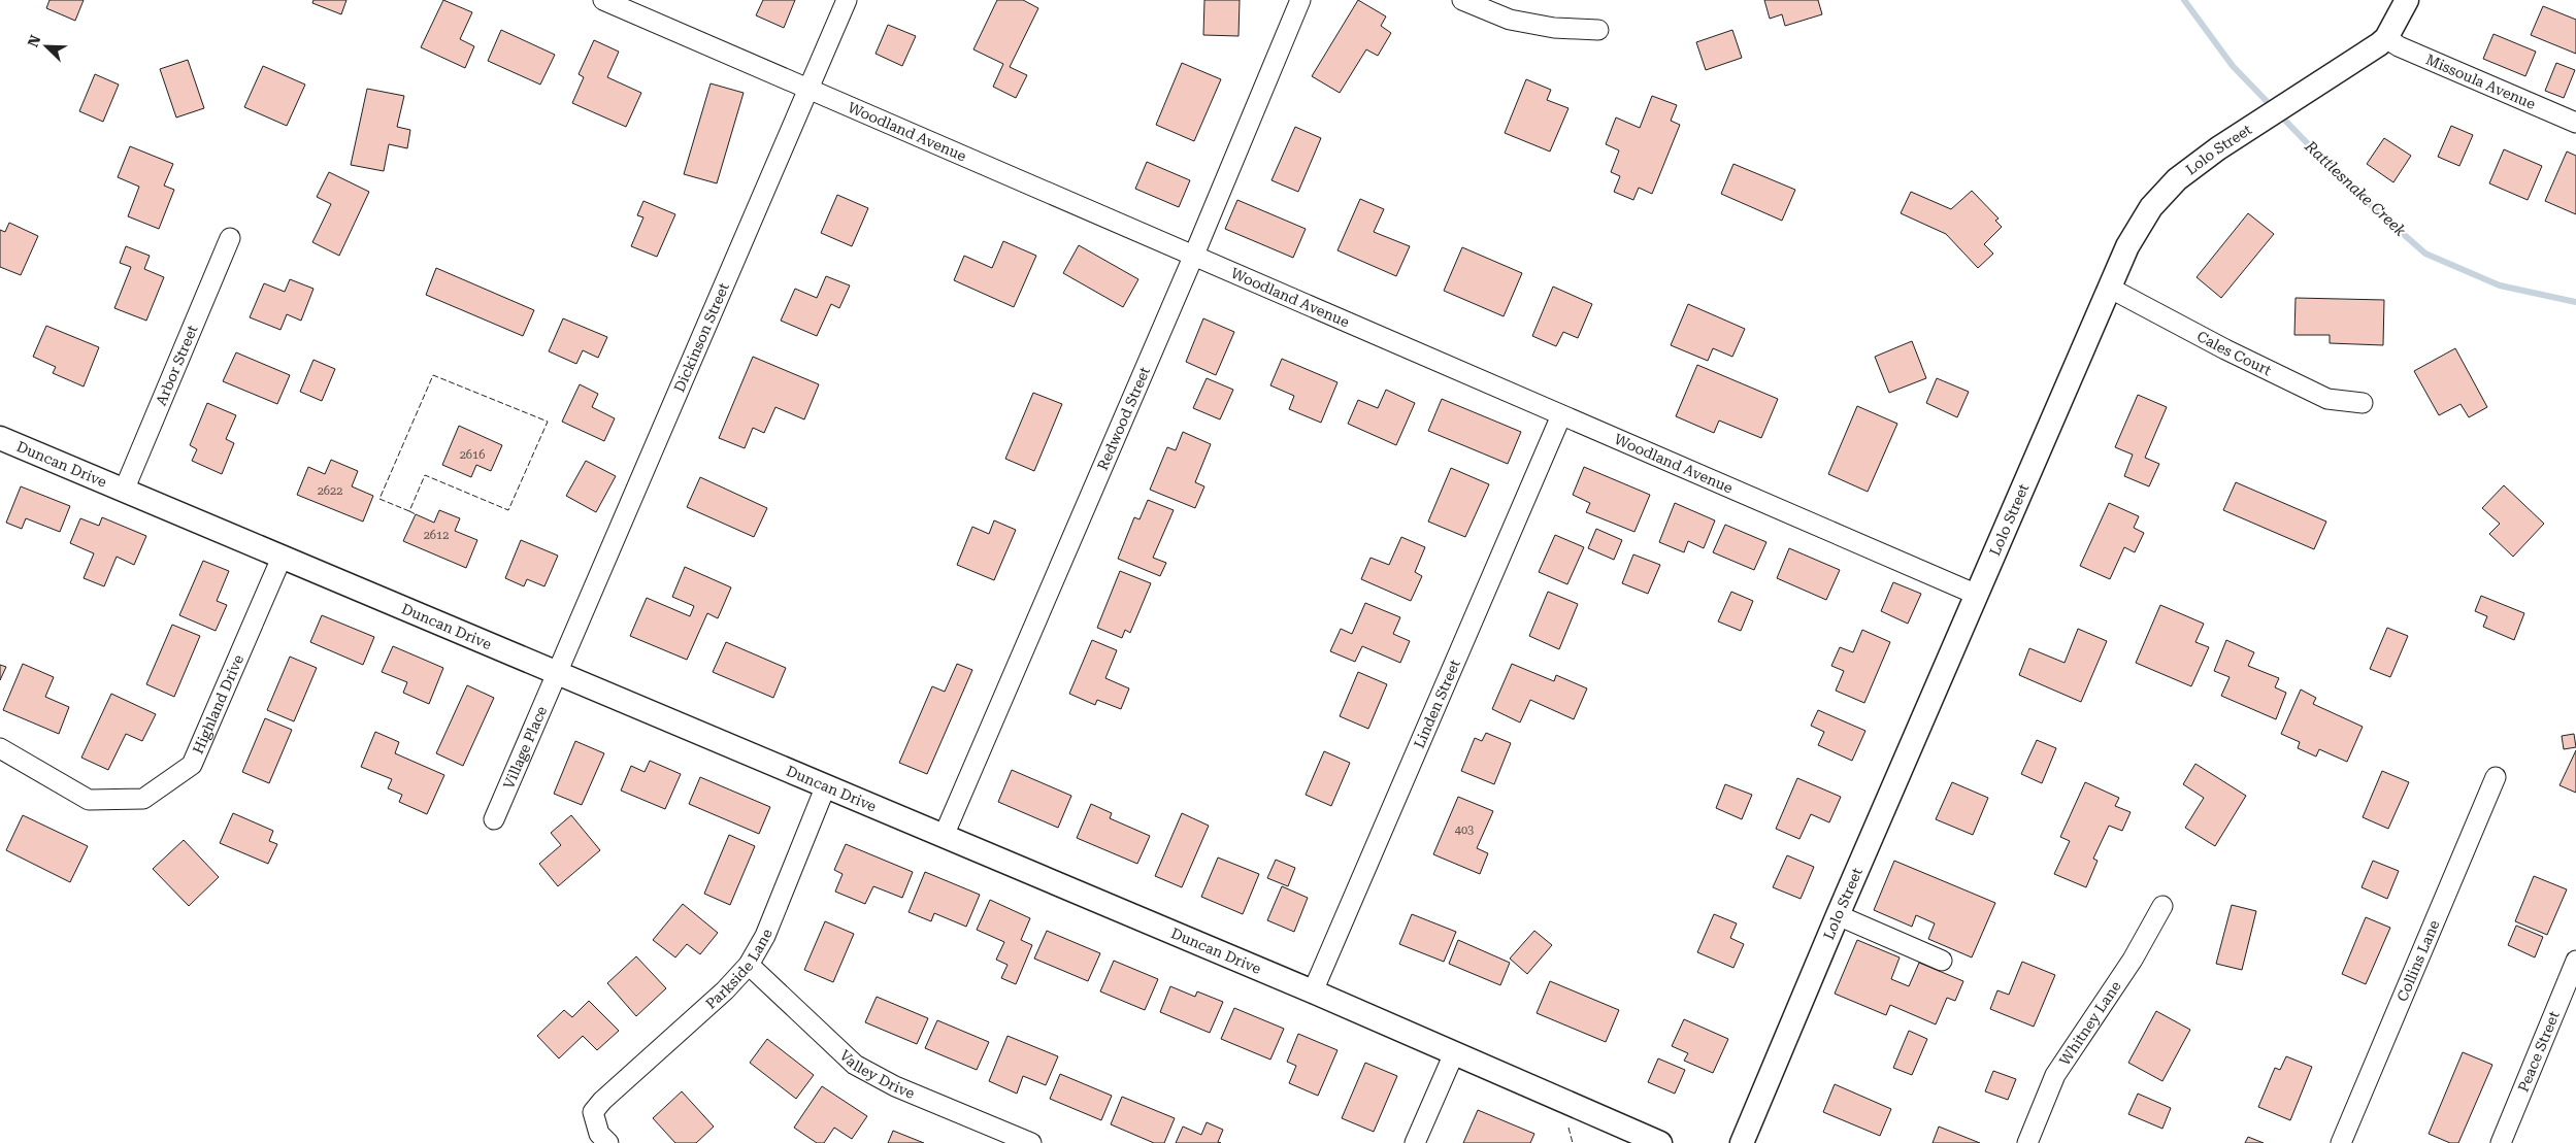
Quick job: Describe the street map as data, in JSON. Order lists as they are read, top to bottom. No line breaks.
{"streets":{"street":["Missoula Avenue","Woodland Avenue","Lolo Street","Dickinson Street","Cales Court","Arbor Street","Redwood Street","Duncan Drive","Highland Drive","Linden Street","Village Place","Collins Lane","Parkside Lane","Whitney Lane","Peace Street","Valley Drive"]},"crossings":[["Missoula Avenue","Lolo Street"],["Woodland Avenue","Lolo Street"],["Woodland Avenue","Dickinson Street"],["Woodland Avenue","Redwood Street"],["Woodland Avenue","Linden Street"],["Lolo Street","Cales Court"],["Dickinson Street","Duncan Drive"],["Dickinson Street","Village Place"],["Arbor Street","Duncan Drive"],["Redwood Street","Duncan Drive"],["Duncan Drive","Highland Drive"],["Duncan Drive","Linden Street"],["Duncan Drive","Village Place"],["Duncan Drive","Parkside Lane"],["Parkside Lane","Valley Drive"]],"water":["Rattlesnake Creek"],"house_numbers":["2616","2622","2612","403"],"north":"top left"}
